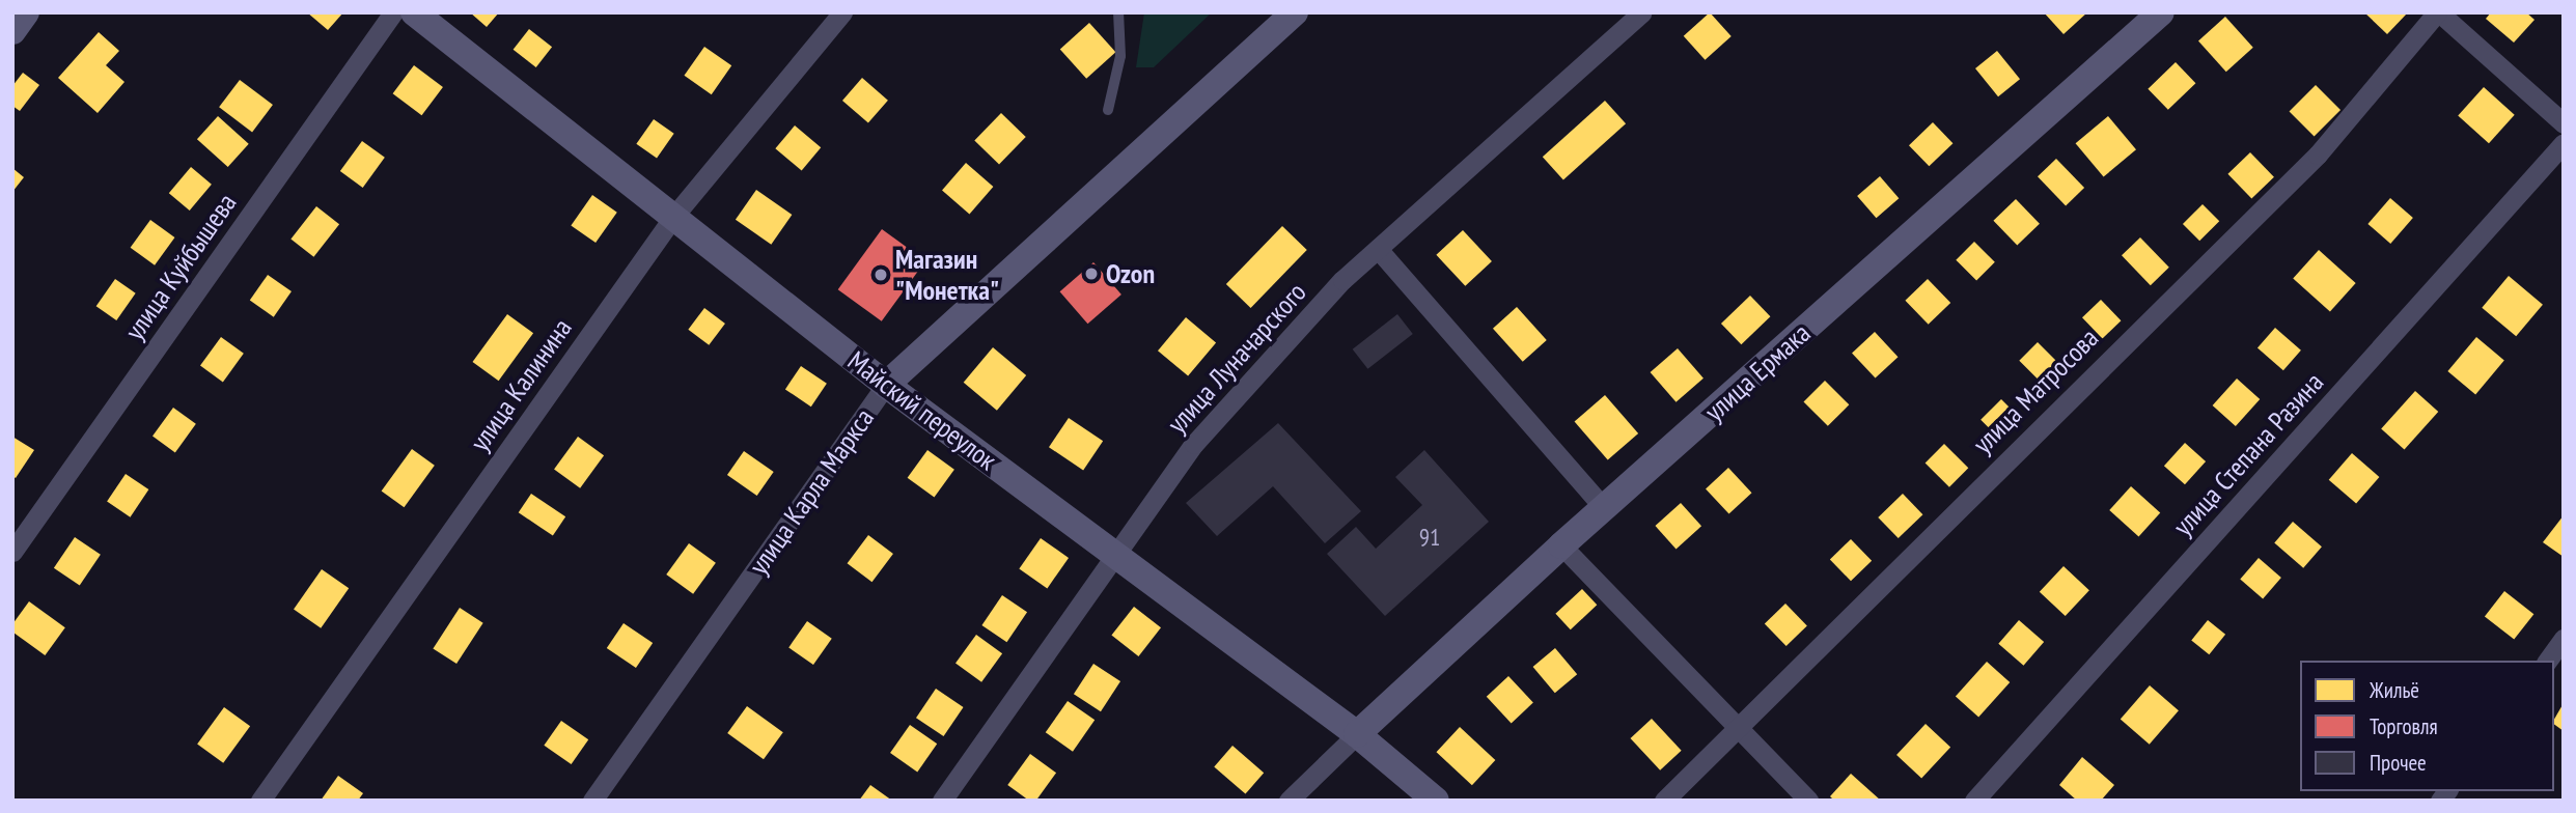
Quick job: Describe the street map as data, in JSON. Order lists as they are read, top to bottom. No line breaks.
{"streets":{"main road":["улица Ермака","Майский переулок","улица Карла Маркса"],"street":["улица Куйбышева","улица Луначарского","улица Калинина","улица Матросова","улица Степана Разина"]},"crossings":[["улица Луначарского","Майский переулок"],["улица Ермака","Майский переулок"],["улица Калинина","Майский переулок"],["Майский переулок","улица Карла Маркса"]],"places":["Ozon","Магазин \"Монетка\""],"house_numbers":["91"],"legend":["Жильё","Торговля","Прочее"]}
